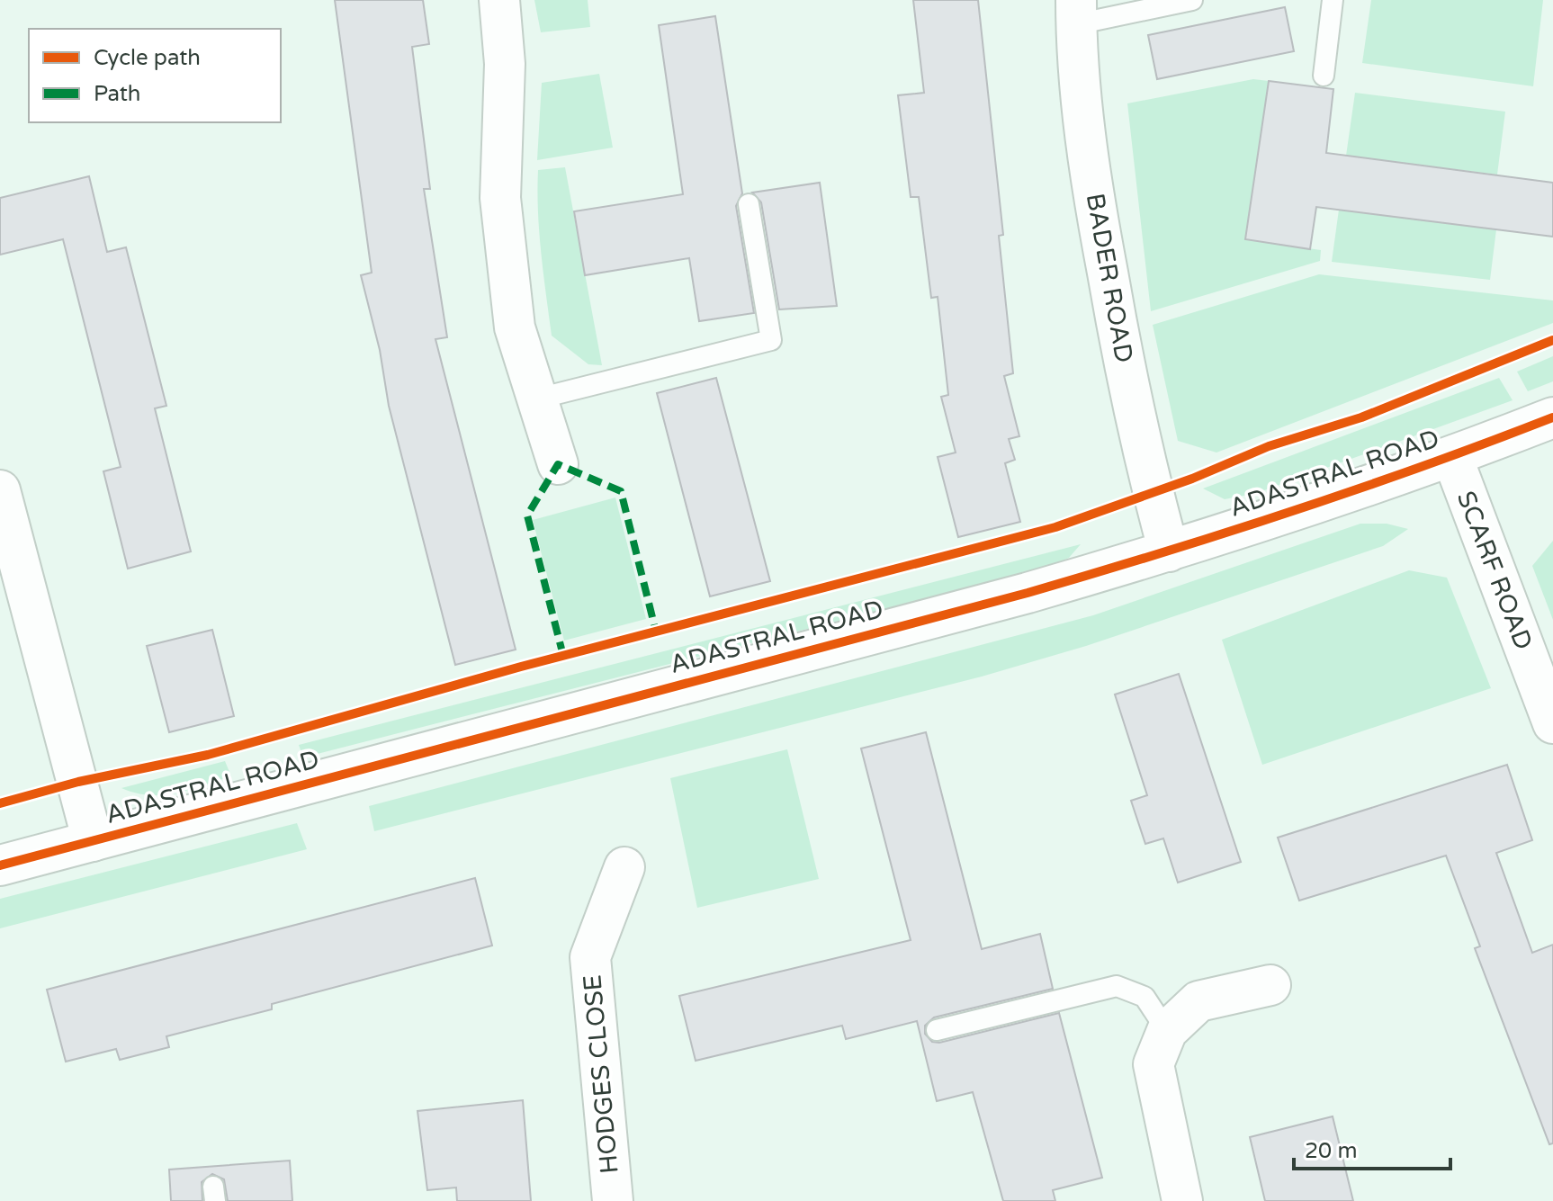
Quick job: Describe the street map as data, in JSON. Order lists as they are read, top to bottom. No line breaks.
{"streets":{"street":["BADER ROAD","ADASTRAL ROAD","SCARF ROAD","HODGES CLOSE"]},"crossings":[["BADER ROAD","ADASTRAL ROAD"],["ADASTRAL ROAD","SCARF ROAD"]],"legend":["Cycle path","Path"],"scale_bar":"20 m"}
